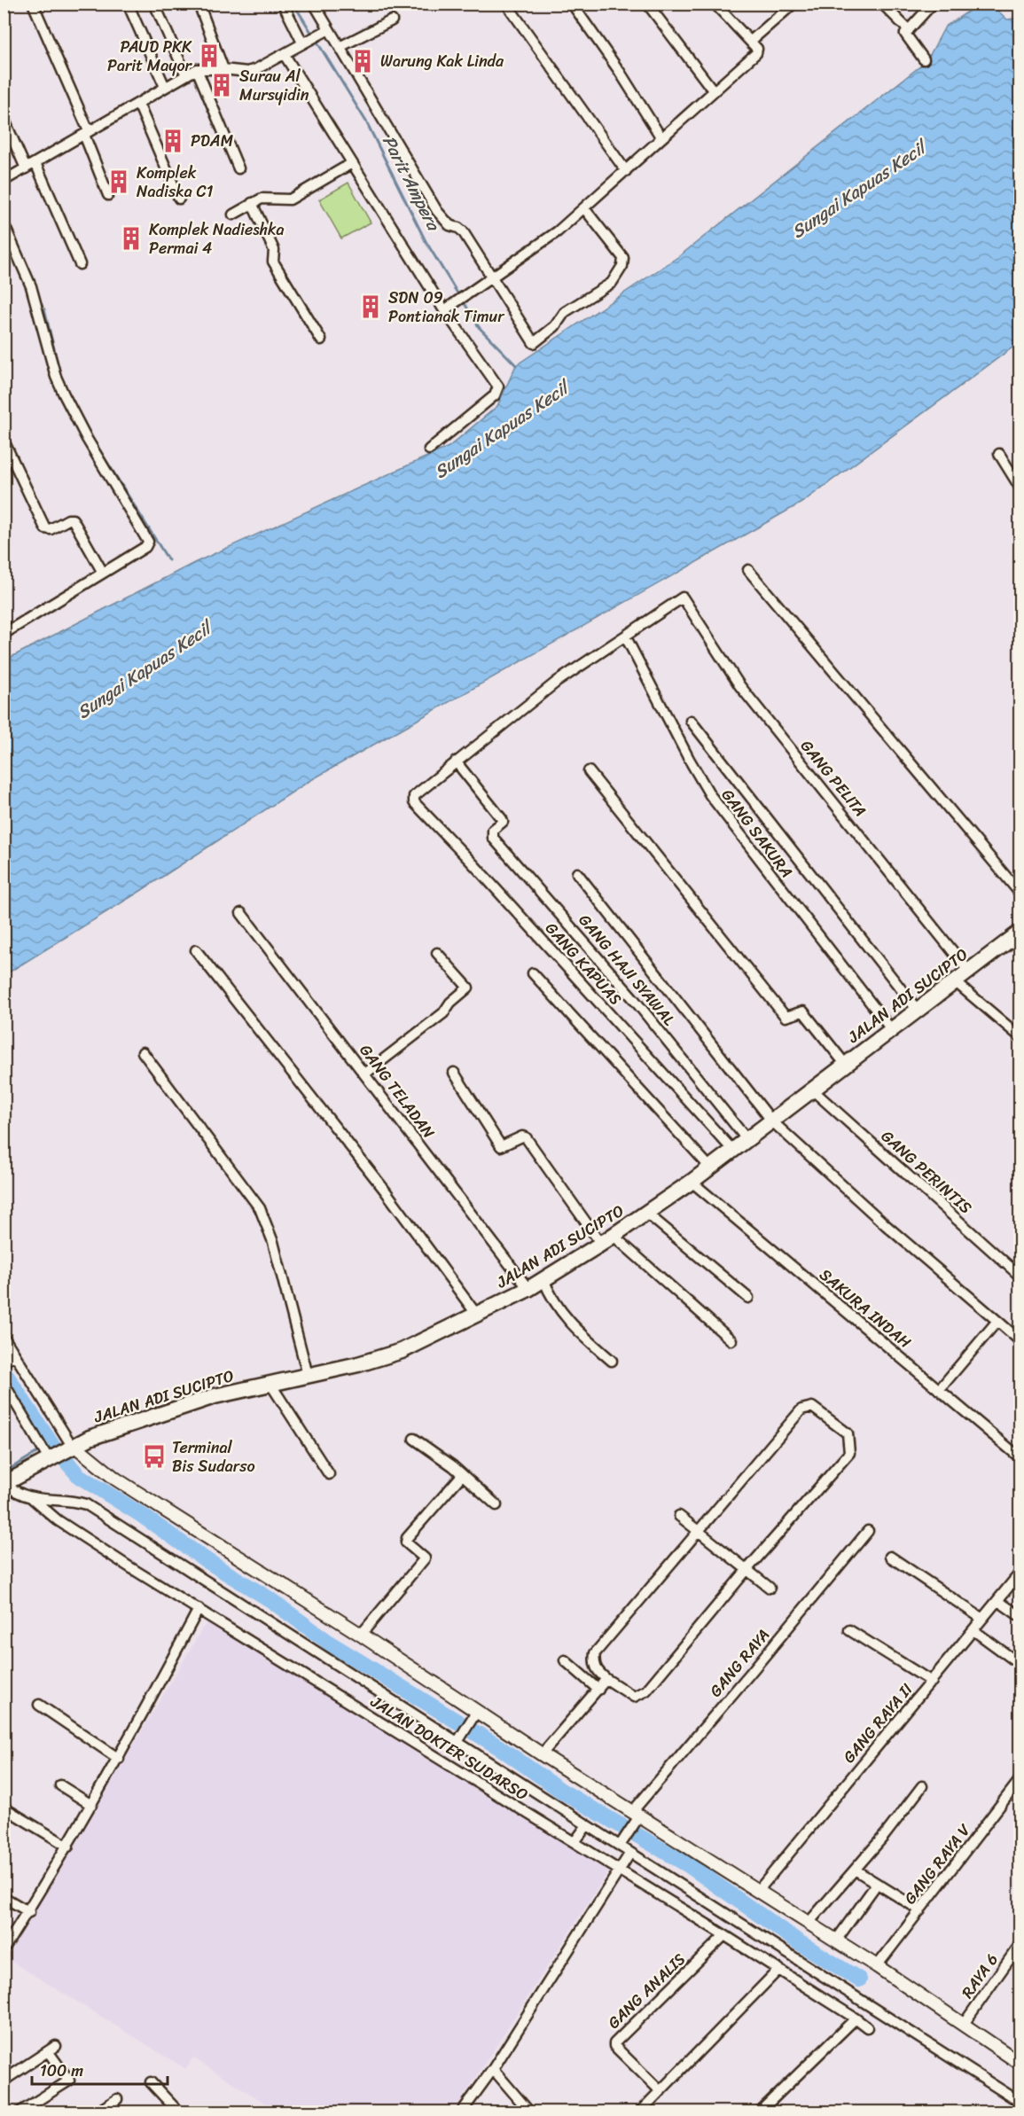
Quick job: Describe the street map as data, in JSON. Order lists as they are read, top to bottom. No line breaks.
{"streets":{"main road":["JALAN ADI SUCIPTO"],"street":["GANG PELITA","GANG SAKURA","GANG KAPUAS","GANG HAJI SYAWAL","GANG TELADAN","GANG PERINTIS","SAKURA INDAH","GANG RAYA","GANG RAYA II","JALAN DOKTER SUDARSO","GANG RAYA V","RAYA 6","GANG ANALIS"]},"crossings":[["GANG PELITA","GANG SAKURA"],["GANG PELITA","JALAN ADI SUCIPTO"],["GANG SAKURA","JALAN ADI SUCIPTO"],["GANG KAPUAS","GANG HAJI SYAWAL"],["GANG KAPUAS","JALAN ADI SUCIPTO"],["GANG HAJI SYAWAL","JALAN ADI SUCIPTO"],["JALAN ADI SUCIPTO","GANG TELADAN"],["JALAN ADI SUCIPTO","GANG PERINTIS"],["JALAN ADI SUCIPTO","SAKURA INDAH"],["JALAN DOKTER SUDARSO","GANG ANALIS"]],"water":["Parit Ampera","Sungai Kapuas Kecil"],"places":{"building":["PAUD PKK Parit Mayor","Warung Kak Linda","Surau Al Mursyidin","PDAM","Komplek Nadiska C1","Komplek Nadieshka Permai 4","SDN 09 Pontianak Timur"],"bus stop":["Terminal Bis Sudarso"]},"scale_bar":"100 m"}
